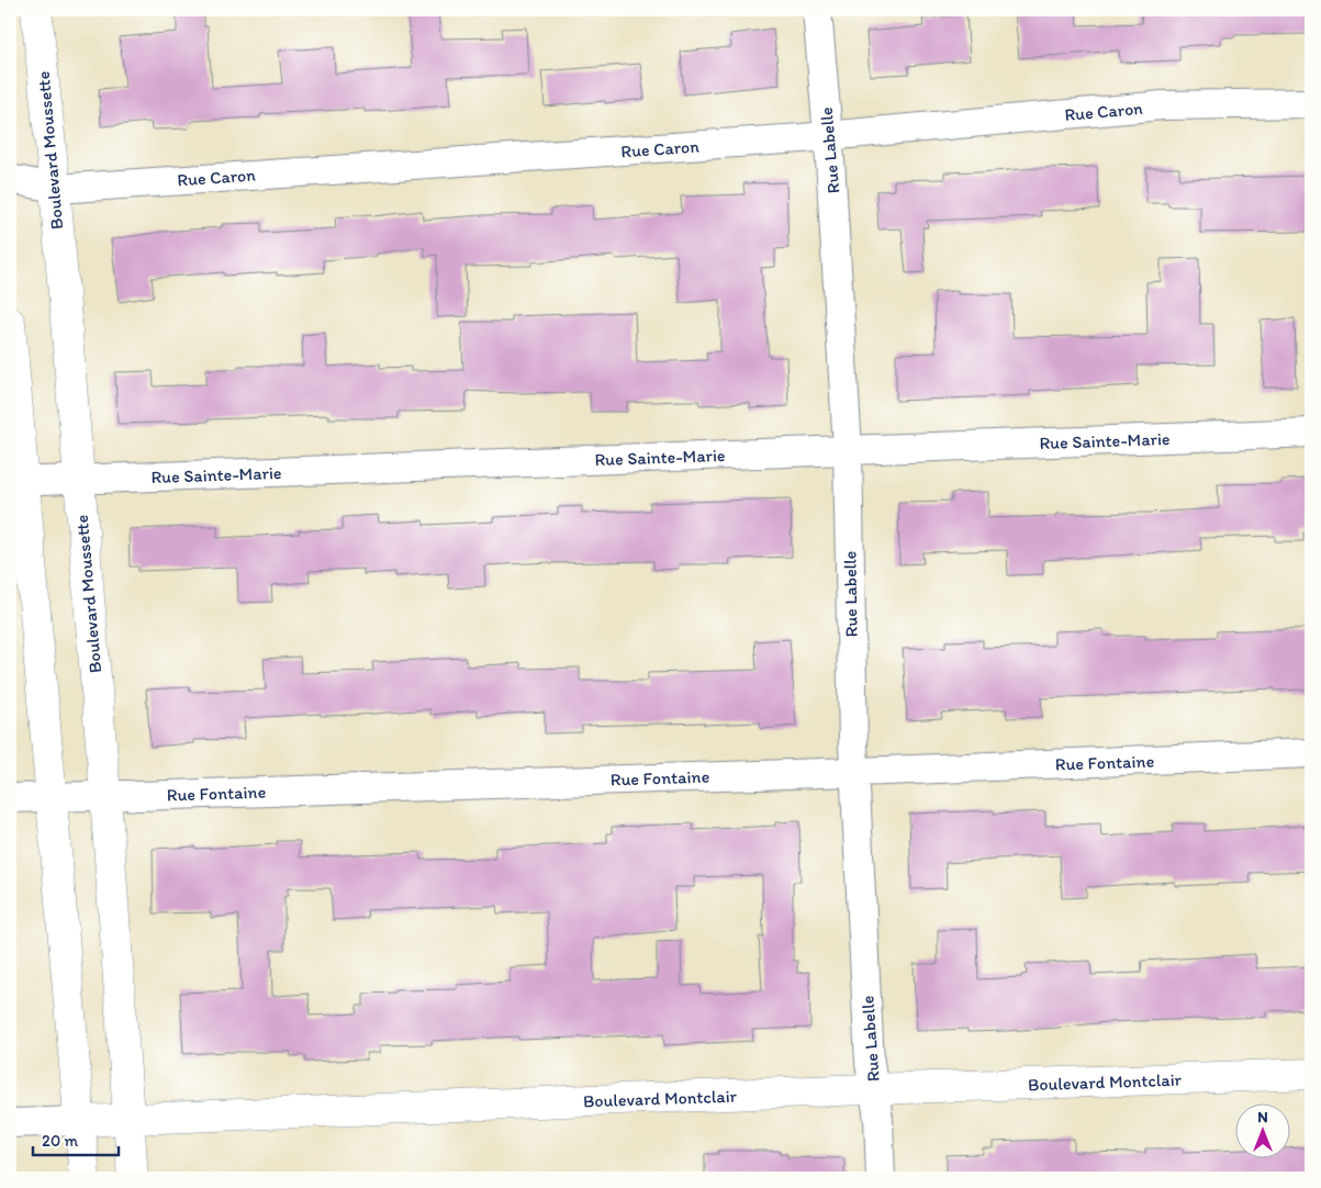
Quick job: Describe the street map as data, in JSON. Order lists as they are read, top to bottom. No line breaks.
{"streets":{"street":["Rue Caron","Boulevard Moussette","Rue Labelle","Rue Sainte-Marie","Rue Fontaine","Boulevard Montclair"]},"crossings":[["Rue Caron","Boulevard Moussette"],["Rue Caron","Rue Labelle"],["Boulevard Moussette","Rue Sainte-Marie"],["Boulevard Moussette","Rue Fontaine"],["Boulevard Moussette","Boulevard Montclair"],["Rue Labelle","Rue Sainte-Marie"],["Rue Labelle","Rue Fontaine"],["Rue Labelle","Boulevard Montclair"]],"scale_bar":"20 m","north":"top"}
